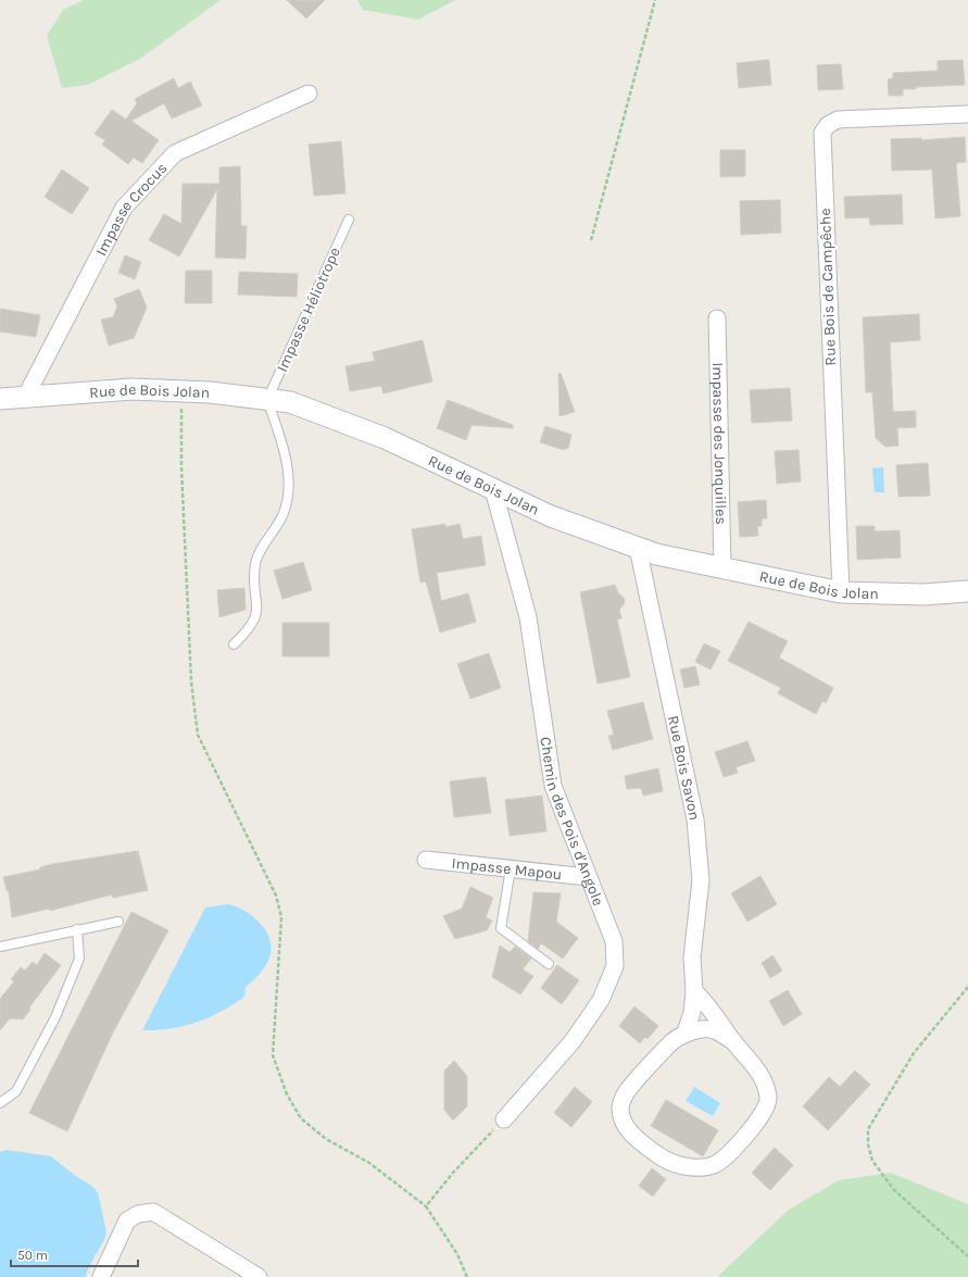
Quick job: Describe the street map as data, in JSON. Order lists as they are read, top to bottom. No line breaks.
{"streets":{"street":["Impasse Crocus","Rue Bois de Campêche","Rue de Bois Jolan","Impasse des Jonquilles","Rue Bois Savon","Chemin des Pois d'Angole","Impasse Mapou"],"lane":["Impasse Héliotrope"]},"crossings":[["Impasse Crocus","Rue de Bois Jolan"],["Rue Bois de Campêche","Rue de Bois Jolan"],["Impasse Héliotrope","Rue de Bois Jolan"],["Rue de Bois Jolan","Impasse des Jonquilles"],["Rue de Bois Jolan","Rue Bois Savon"],["Rue de Bois Jolan","Chemin des Pois d'Angole"],["Chemin des Pois d'Angole","Impasse Mapou"]],"scale_bar":"50 m"}
